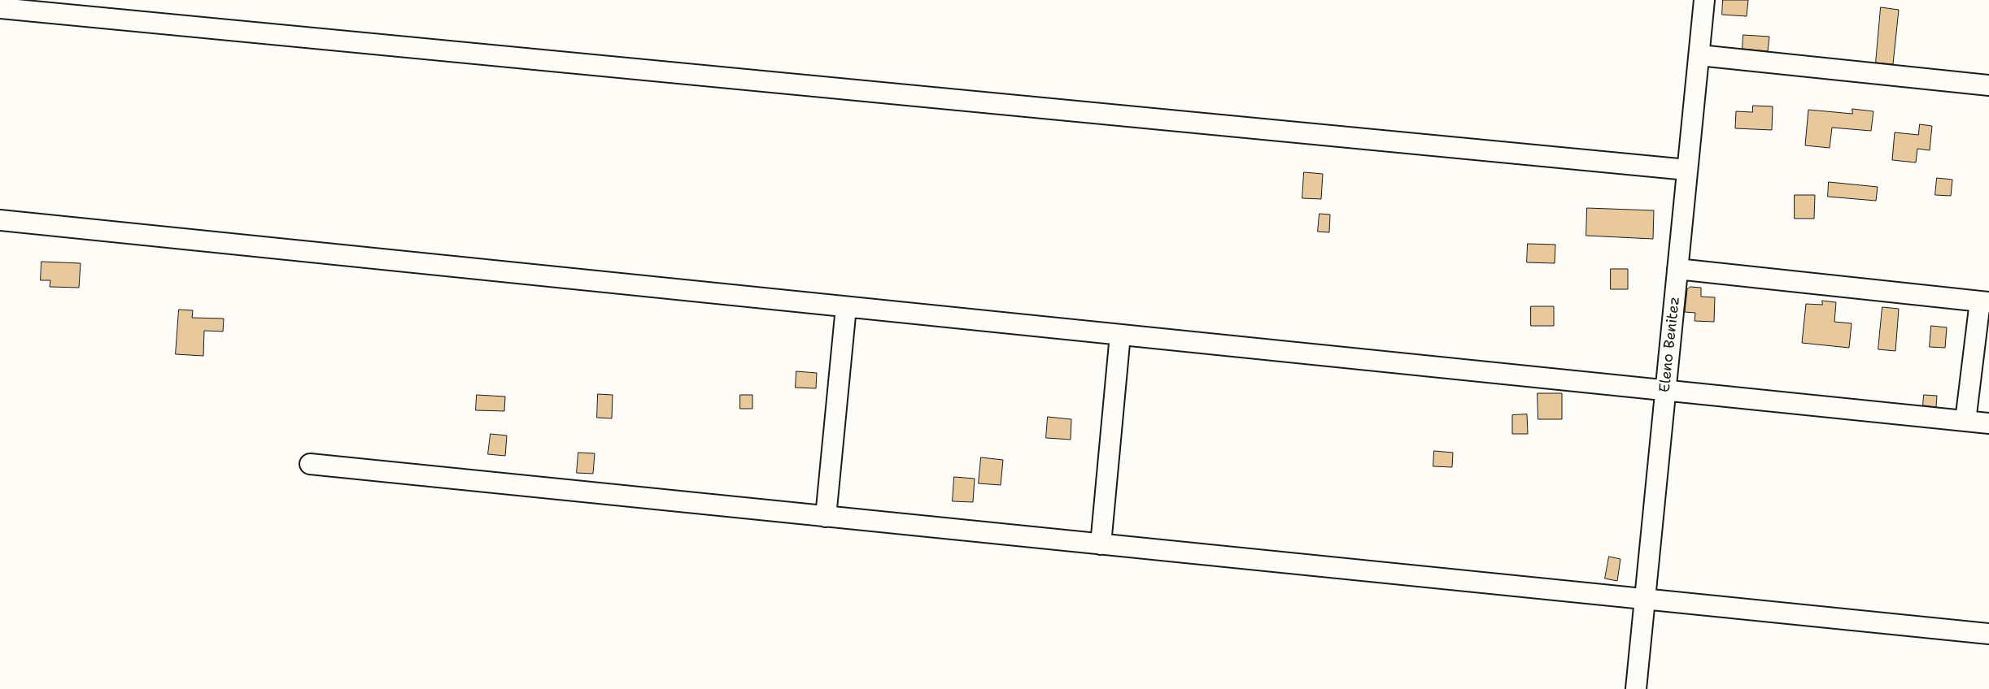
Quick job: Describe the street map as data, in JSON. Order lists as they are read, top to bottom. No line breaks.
{"streets":{"street":["Eleno Benitez"]}}
